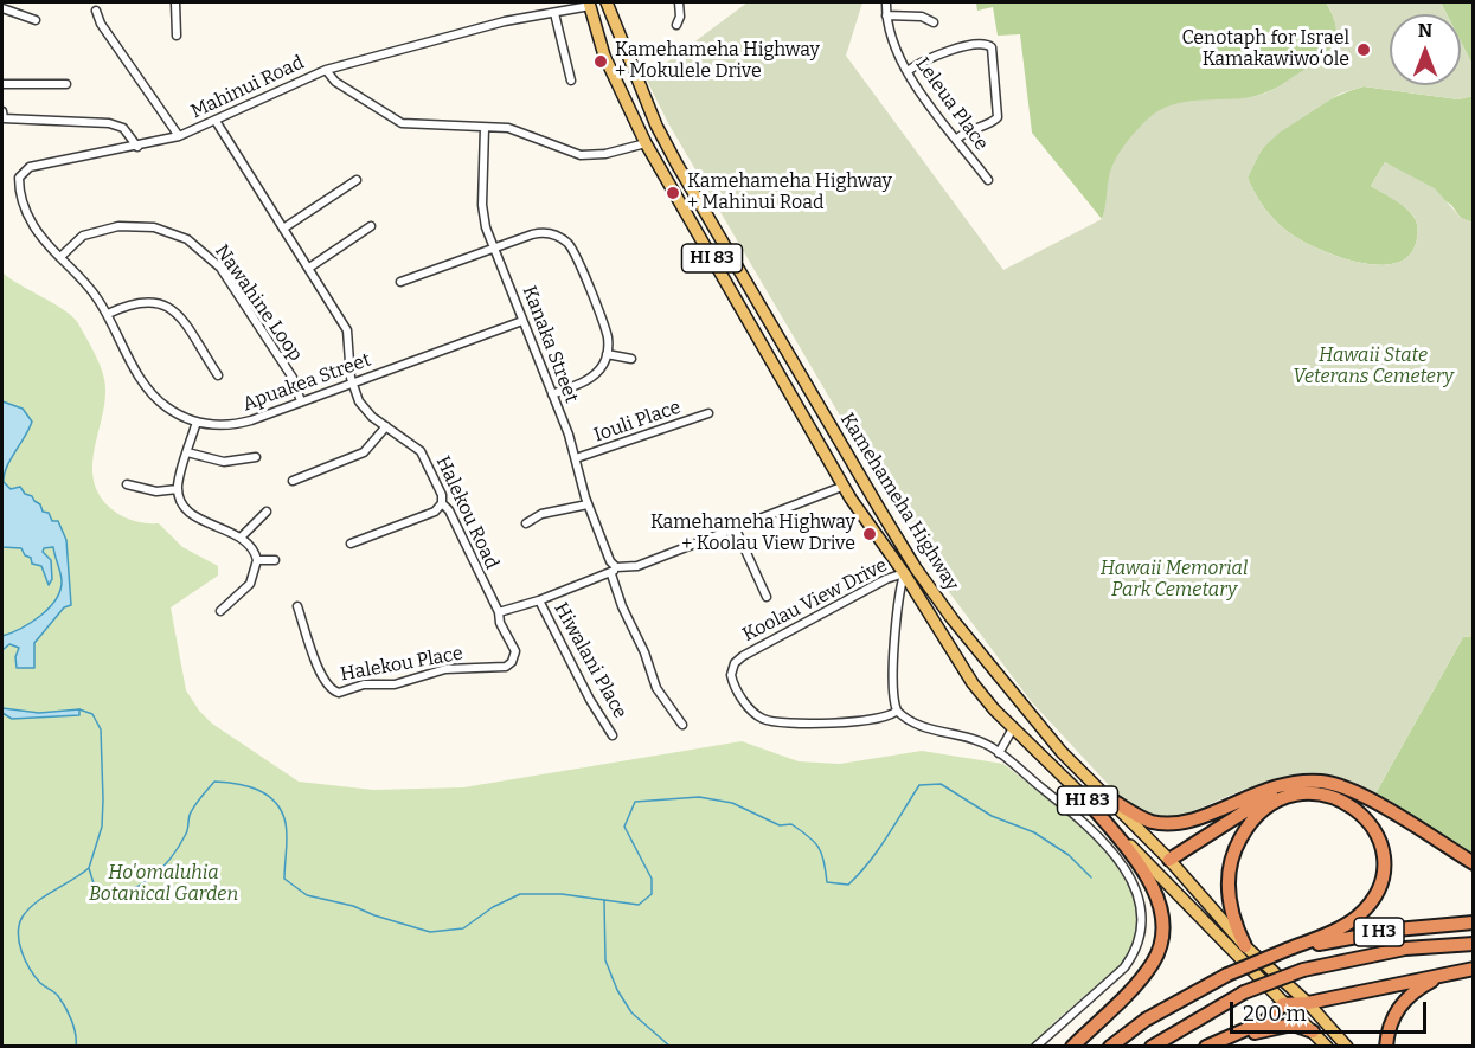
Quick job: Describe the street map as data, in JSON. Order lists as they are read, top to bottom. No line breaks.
{"streets":{"highway":["I H3"],"main road":["HI 83","Kamehameha Highway"],"street":["Mahinui Road","Leleua Place","Nawahine Loop","Kanaka Street","Apuakea Street","Iouli Place","Halekou Road","Koolau View Drive","Hiwalani Place","Halekou Place"]},"crossings":[["Mahinui Road","HI 83"],["Mahinui Road","Kanaka Street"],["Mahinui Road","Apuakea Street"],["Mahinui Road","Halekou Road"],["HI 83","Kamehameha Highway"],["HI 83","Koolau View Drive"],["Nawahine Loop","Apuakea Street"],["Kanaka Street","Apuakea Street"],["Kanaka Street","Iouli Place"],["Apuakea Street","Halekou Road"],["Kamehameha Highway","Koolau View Drive"],["Halekou Road","Halekou Place"]],"parks":["Hawaii State Veterans Cemetery","Hawaii Memorial Park Cemetary","Ho'omaluhia Botanical Garden"],"places":["Cenotaph for Israel Kamakawiwoʻole","Kamehameha Highway + Mokulele Drive","Kamehameha Highway + Mahinui Road","Kamehameha Highway + Koolau View Drive"],"scale_bar":"200 m","north":"top"}
